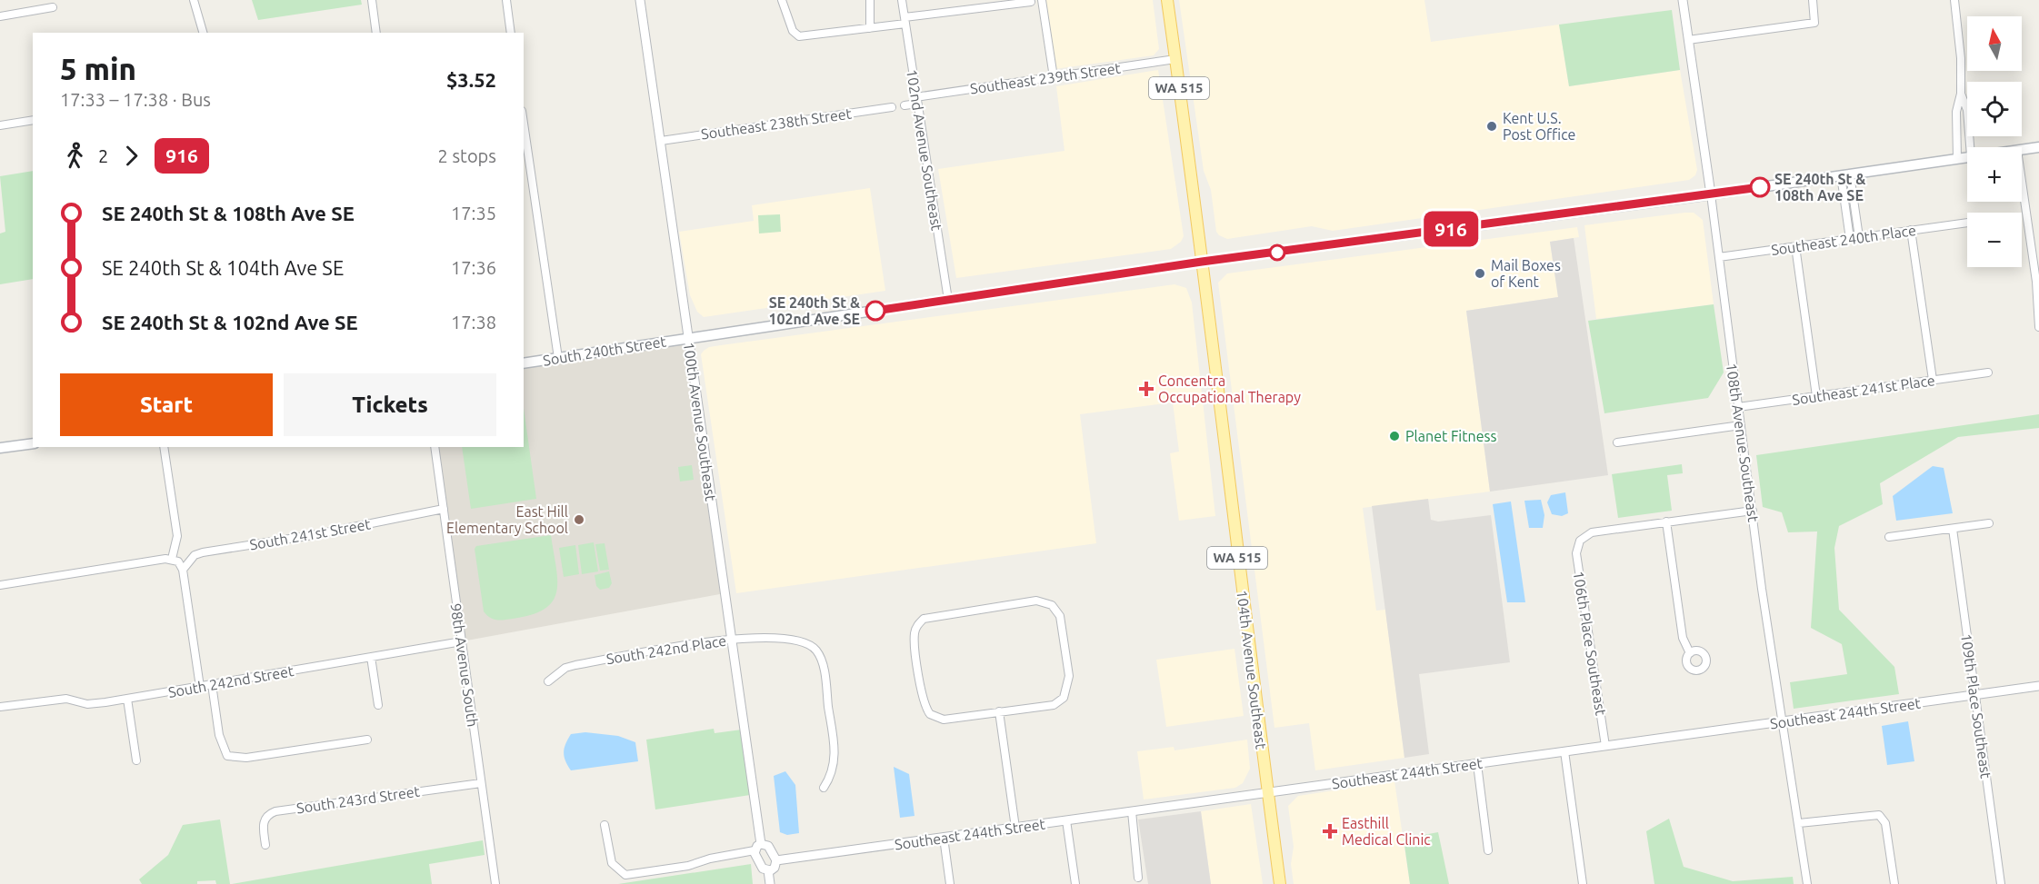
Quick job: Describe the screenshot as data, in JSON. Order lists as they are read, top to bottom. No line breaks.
{"streets":{"main road":["WA 515","South 240th Street","104th Avenue Southeast"],"street":["Southeast 239th Street","Southeast 238th Street","102nd Avenue Southeast","Southeast 240th Place","Southeast 241st Place","100th Avenue Southeast","108th Avenue Southeast","South 241st Street","106th Place Southeast","South 242nd Place","98th Avenue South","South 242nd Street","109th Place Southeast","Southeast 244th Street","South 243rd Street"]},"crossings":[["Southeast 239th Street","102nd Avenue Southeast"],["Southeast 239th Street","104th Avenue Southeast"],["Southeast 238th Street","100th Avenue Southeast"],["102nd Avenue Southeast","South 240th Street"],["Southeast 240th Place","108th Avenue Southeast"],["South 240th Street","100th Avenue Southeast"],["South 240th Street","108th Avenue Southeast"],["South 240th Street","104th Avenue Southeast"],["Southeast 241st Place","108th Avenue Southeast"],["100th Avenue Southeast","South 242nd Place"],["108th Avenue Southeast","Southeast 244th Street"],["South 241st Street","98th Avenue South"],["106th Place Southeast","Southeast 244th Street"],["98th Avenue South","South 242nd Street"],["98th Avenue South","South 243rd Street"],["104th Avenue Southeast","Southeast 244th Street"],["109th Place Southeast","Southeast 244th Street"]],"places":{"other":["Kent U.S. Post Office","SE 240th St & 108th Ave SE","Mail Boxes of Kent","SE 240th St & 102nd Ave SE","Planet Fitness","East Hill Elementary School"],"health":["Concentra Occupational Therapy","Easthill Medical Clinic"]},"lines":["bus line 916"],"north":"top","page":{"on_map":"916","map_buttons":["+","−"],"heading":["5 min","17:33 – 17:38 · Bus","$3.52"],"legs":["2","916","2 stops"],"list":[{"name":"SE 240th St & 108th Ave SE","value":"17:35"},{"name":"SE 240th St & 104th Ave SE","value":"17:36"},{"name":"SE 240th St & 102nd Ave SE","value":"17:38"}],"buttons":["Start","Tickets"]}}
